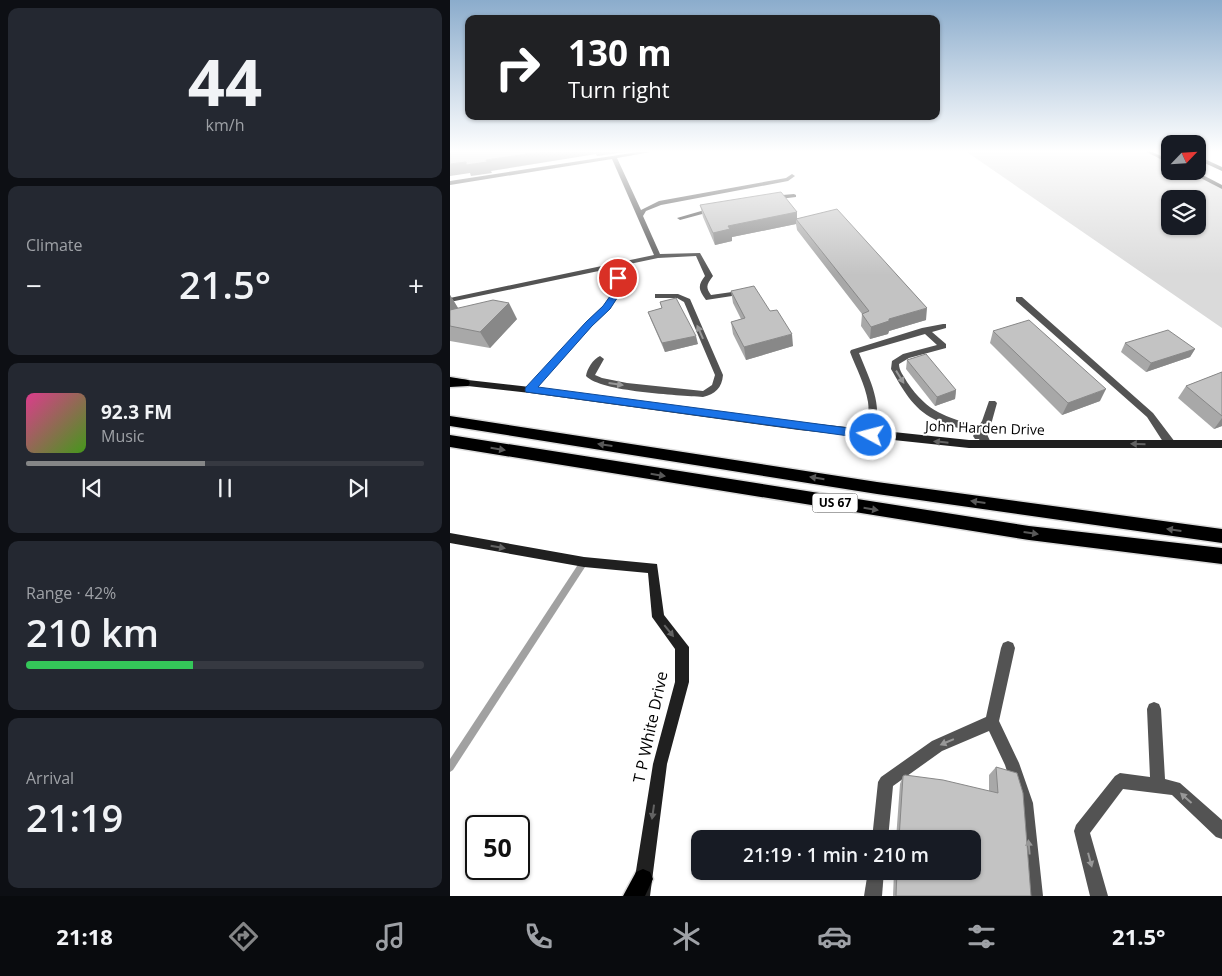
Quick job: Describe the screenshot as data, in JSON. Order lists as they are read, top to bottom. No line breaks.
{"streets":{"highway":["US 67"],"main road":["John Harden Drive","T P White Drive"]},"one_way":["John Harden Drive"],"north":"top right","page":{"tile":[["44","km/h"],"Climate",["Range · 42%","210 km"],["Arrival","21:19"]],"turn":["130 m","Turn right"],"heat":["−","21.5°","+"],"song":["92.3 FM","Music"],"limit":"50","trip":"21:19 · 1 min · 210 m","tabs":["21:18","21.5°"]}}
